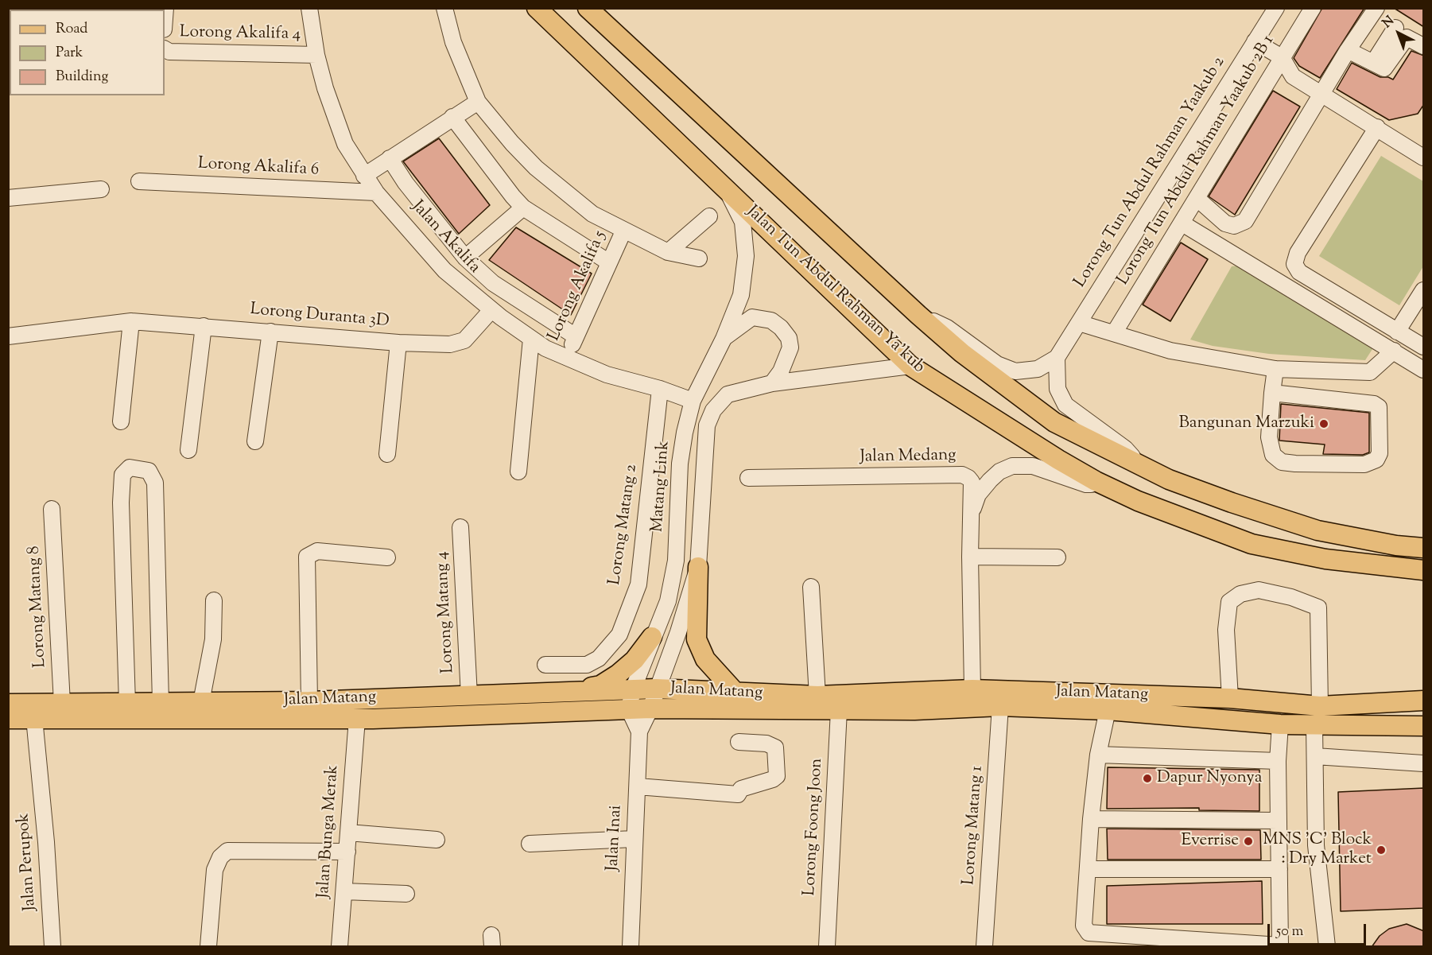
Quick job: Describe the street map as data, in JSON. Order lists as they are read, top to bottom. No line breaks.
{"streets":{"main road":["Jalan Tun Abdul Rahman Ya'kub","Jalan Matang"],"street":["Lorong Akalifa 4","Lorong Tun Abdul Rahman Yaakub 2B 1","Lorong Akalifa 6","Lorong Tun Abdul Rahman Yaakub 2","Jalan Akalifa","Lorong Akalifa 5","Lorong Duranta 3D","Jalan Medang","Matang Link","Lorong Matang 2","Lorong Matang 8","Lorong Matang 4","Lorong Matang 1","Lorong Foong Joon","Jalan Bunga Merak","Jalan Inai","Jalan Perupok"]},"crossings":[["Lorong Akalifa 4","Jalan Akalifa"],["Lorong Akalifa 6","Jalan Akalifa"],["Jalan Akalifa","Lorong Akalifa 5"],["Jalan Akalifa","Lorong Duranta 3D"],["Jalan Akalifa","Matang Link"],["Jalan Akalifa","Lorong Matang 2"],["Jalan Tun Abdul Rahman Ya'kub","Matang Link"],["Jalan Medang","Jalan Matang"],["Matang Link","Jalan Matang"],["Lorong Matang 8","Jalan Matang"],["Lorong Matang 4","Jalan Matang"],["Jalan Matang","Lorong Matang 1"],["Jalan Matang","Lorong Foong Joon"],["Jalan Matang","Jalan Bunga Merak"],["Jalan Matang","Jalan Perupok"]],"places":["Bangunan Marzuki","Dapur Nyonya","Everrise","MNS 'C' Block : Dry Market"],"legend":["Road","Park","Building"],"scale_bar":"50 m","north":"top left"}
